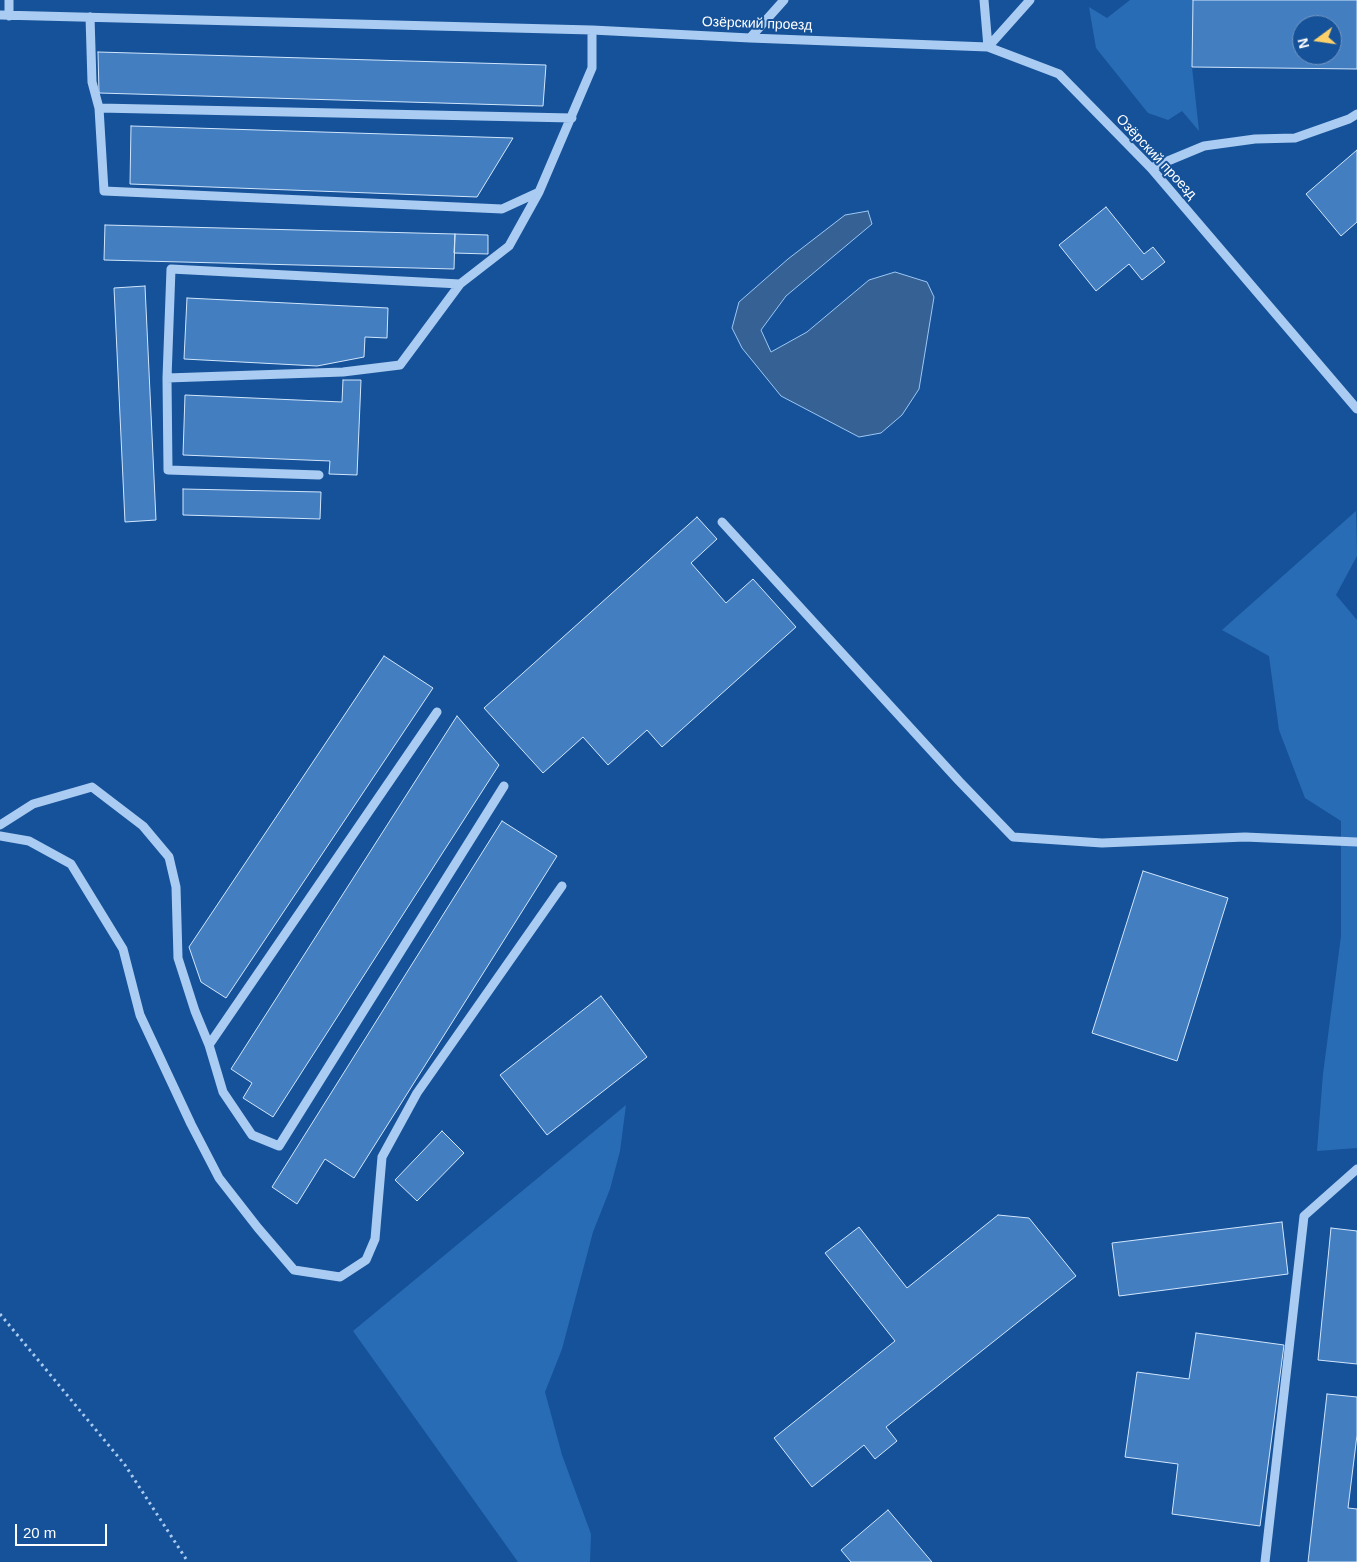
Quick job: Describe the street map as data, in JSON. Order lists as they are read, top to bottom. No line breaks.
{"streets":{"street":["Озёрский проезд"]},"scale_bar":"20 m","north":"left"}
